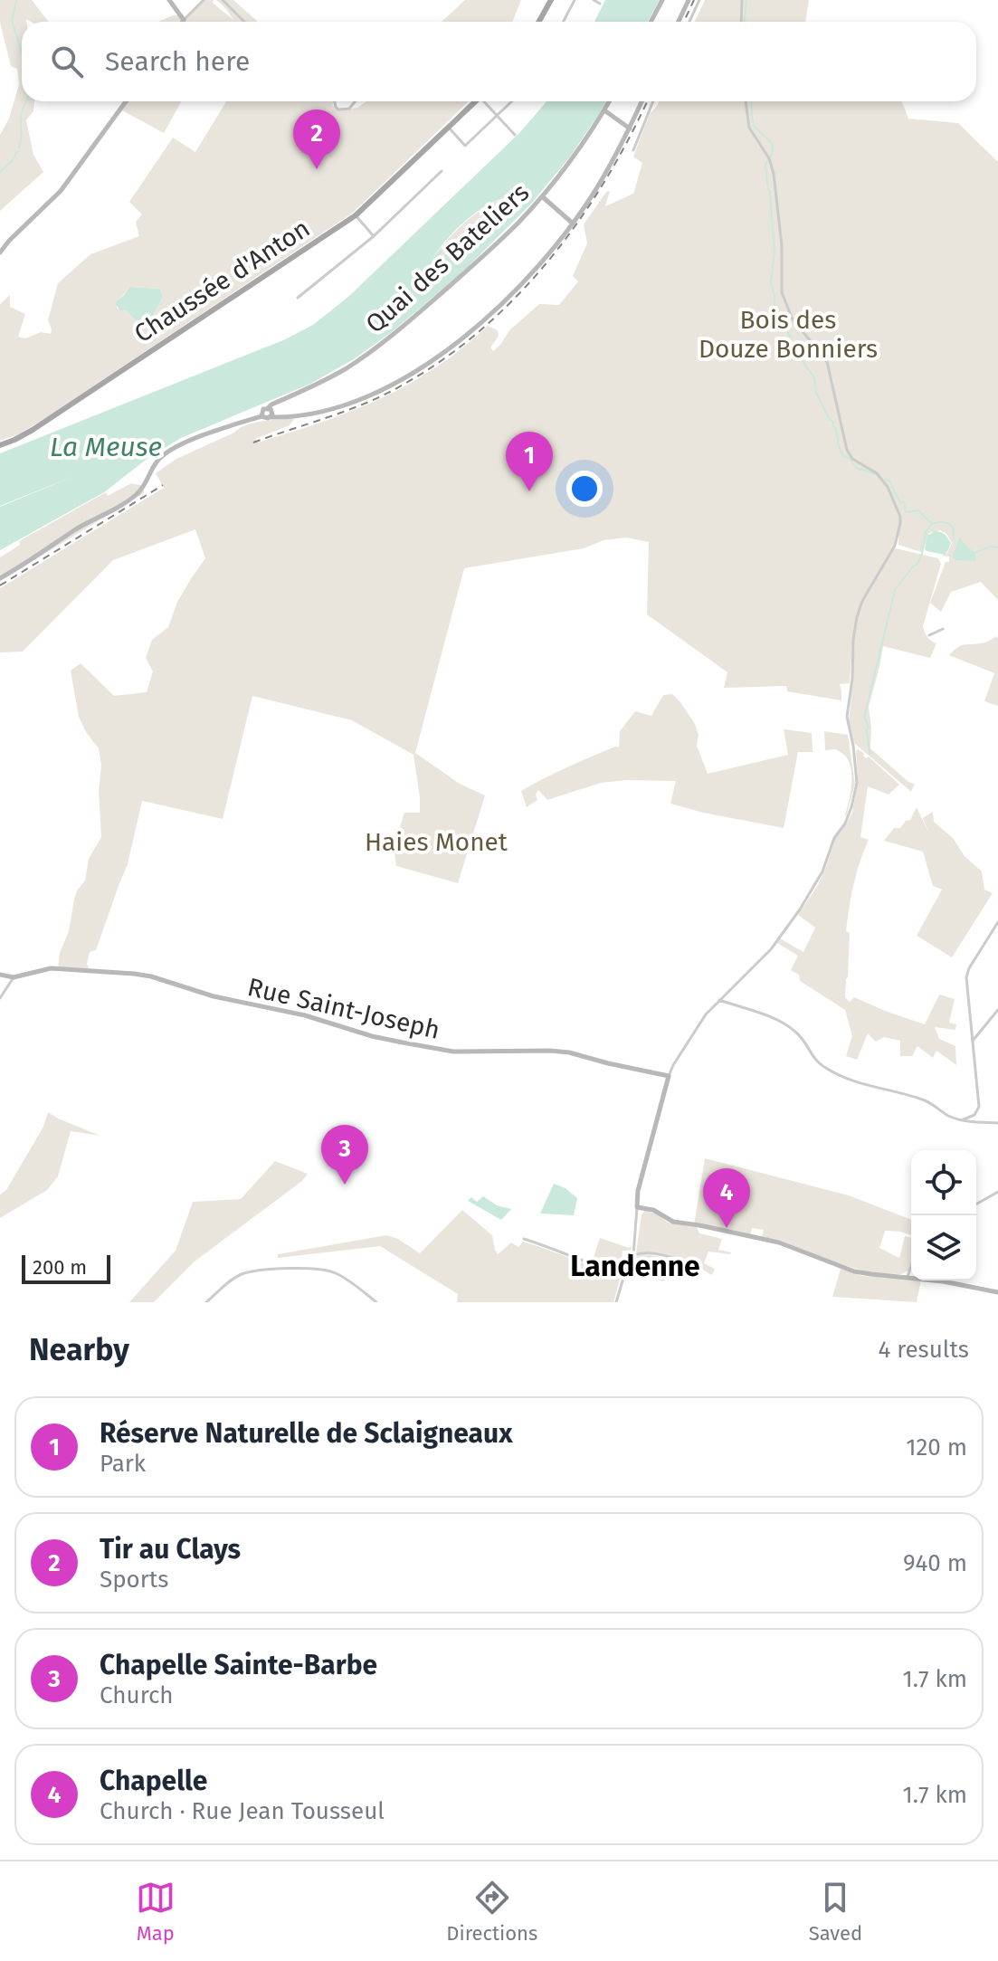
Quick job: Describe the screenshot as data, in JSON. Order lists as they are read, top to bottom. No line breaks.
{"streets":{"main road":["Chaussée d'Anton"],"street":["Quai des Bateliers","Rue Saint-Joseph"]},"districts":["Landenne"],"water":["La Meuse"],"parks":["Bois des Douze Bonniers","Haies Monet"],"scale_bar":"200 m","page":{"search":"Search here","pins":["2","1","3","4"],"scale":"200 m","heading":["Nearby","4 results"],"list":[{"mark":"1","name":"Réserve Naturelle de Sclaigneaux","note":"Park","value":"120 m"},{"mark":"2","name":"Tir au Clays","note":"Sports","value":"940 m"},{"mark":"3","name":"Chapelle Sainte-Barbe","note":"Church","value":"1.7 km"},{"mark":"4","name":"Chapelle","note":"Church · Rue Jean Tousseul","value":"1.7 km"}],"nav":["Map","Directions","Saved"]}}
